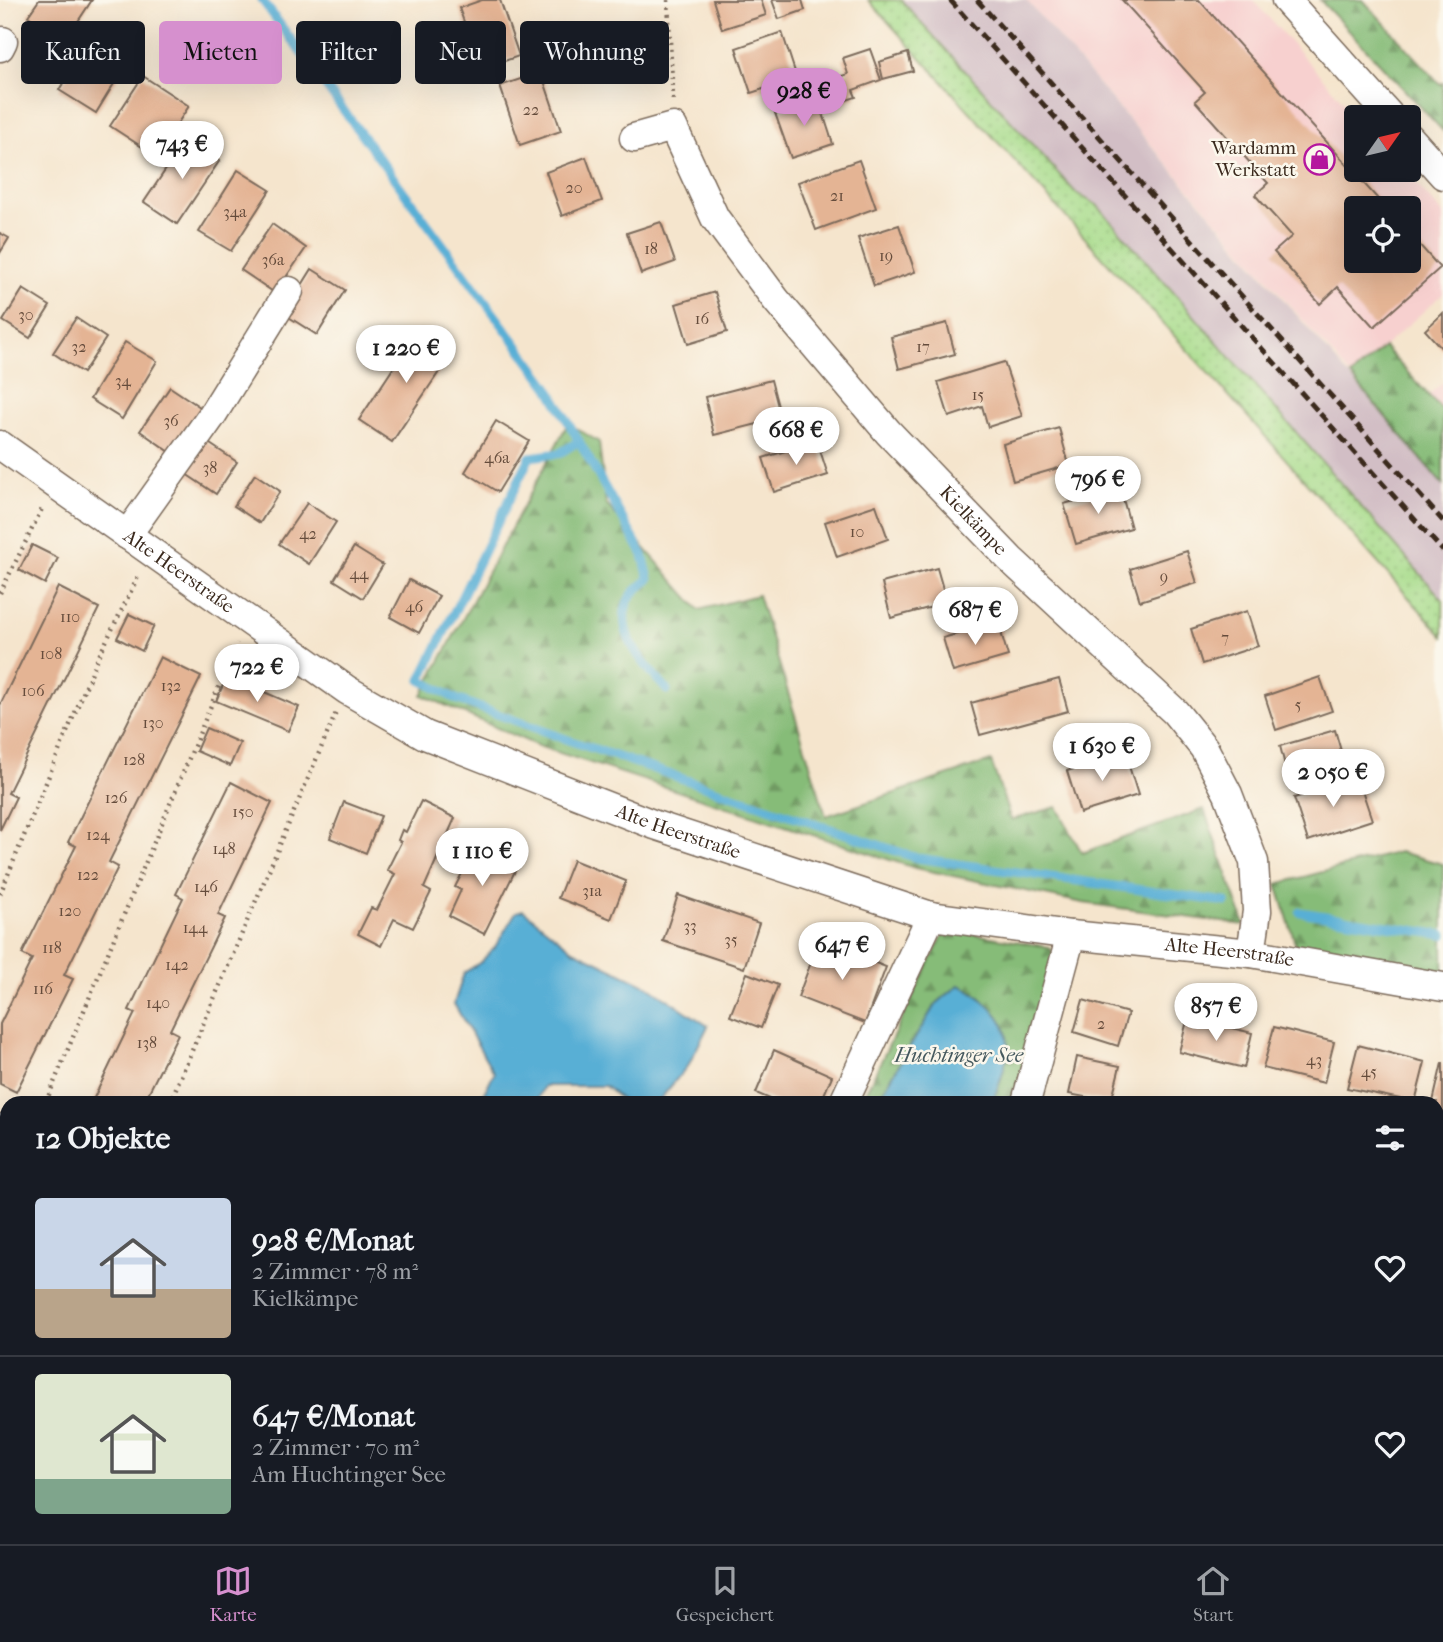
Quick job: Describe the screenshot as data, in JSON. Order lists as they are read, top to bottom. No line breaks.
{"streets":{"street":["Kielkämpe","Alte Heerstraße"]},"crossings":[["Kielkämpe","Alte Heerstraße"]],"water":["Huchtinger See"],"places":{"shop":["Wardamm Werkstatt"]},"house_numbers":["22","20","21","34a","18","19","36a","30","16","32","17","34","15","36","46a","38","10","42","44","9","46","110","7","108","132","106","5","130","128","126","150","124","148","122","146","31a","120","33","144","35","118","142","116","140","2","138","43","45"],"north":"top right","page":{"chip":["Kaufen","Mieten","Filter","Neu","Wohnung"],"price":["928 €","743 €","1 220 €","668 €","796 €","687 €","722 €","1 630 €","2 050 €","1 110 €","647 €","857 €"],"heading":"12 Objekte","list":[{"name":"928 €/Monat","note":"2 Zimmer · 78 m² · Kielkämpe"},{"name":"647 €/Monat","note":"2 Zimmer · 70 m² · Am Huchtinger See"}],"tabs":["Karte","Gespeichert","Start"]}}
